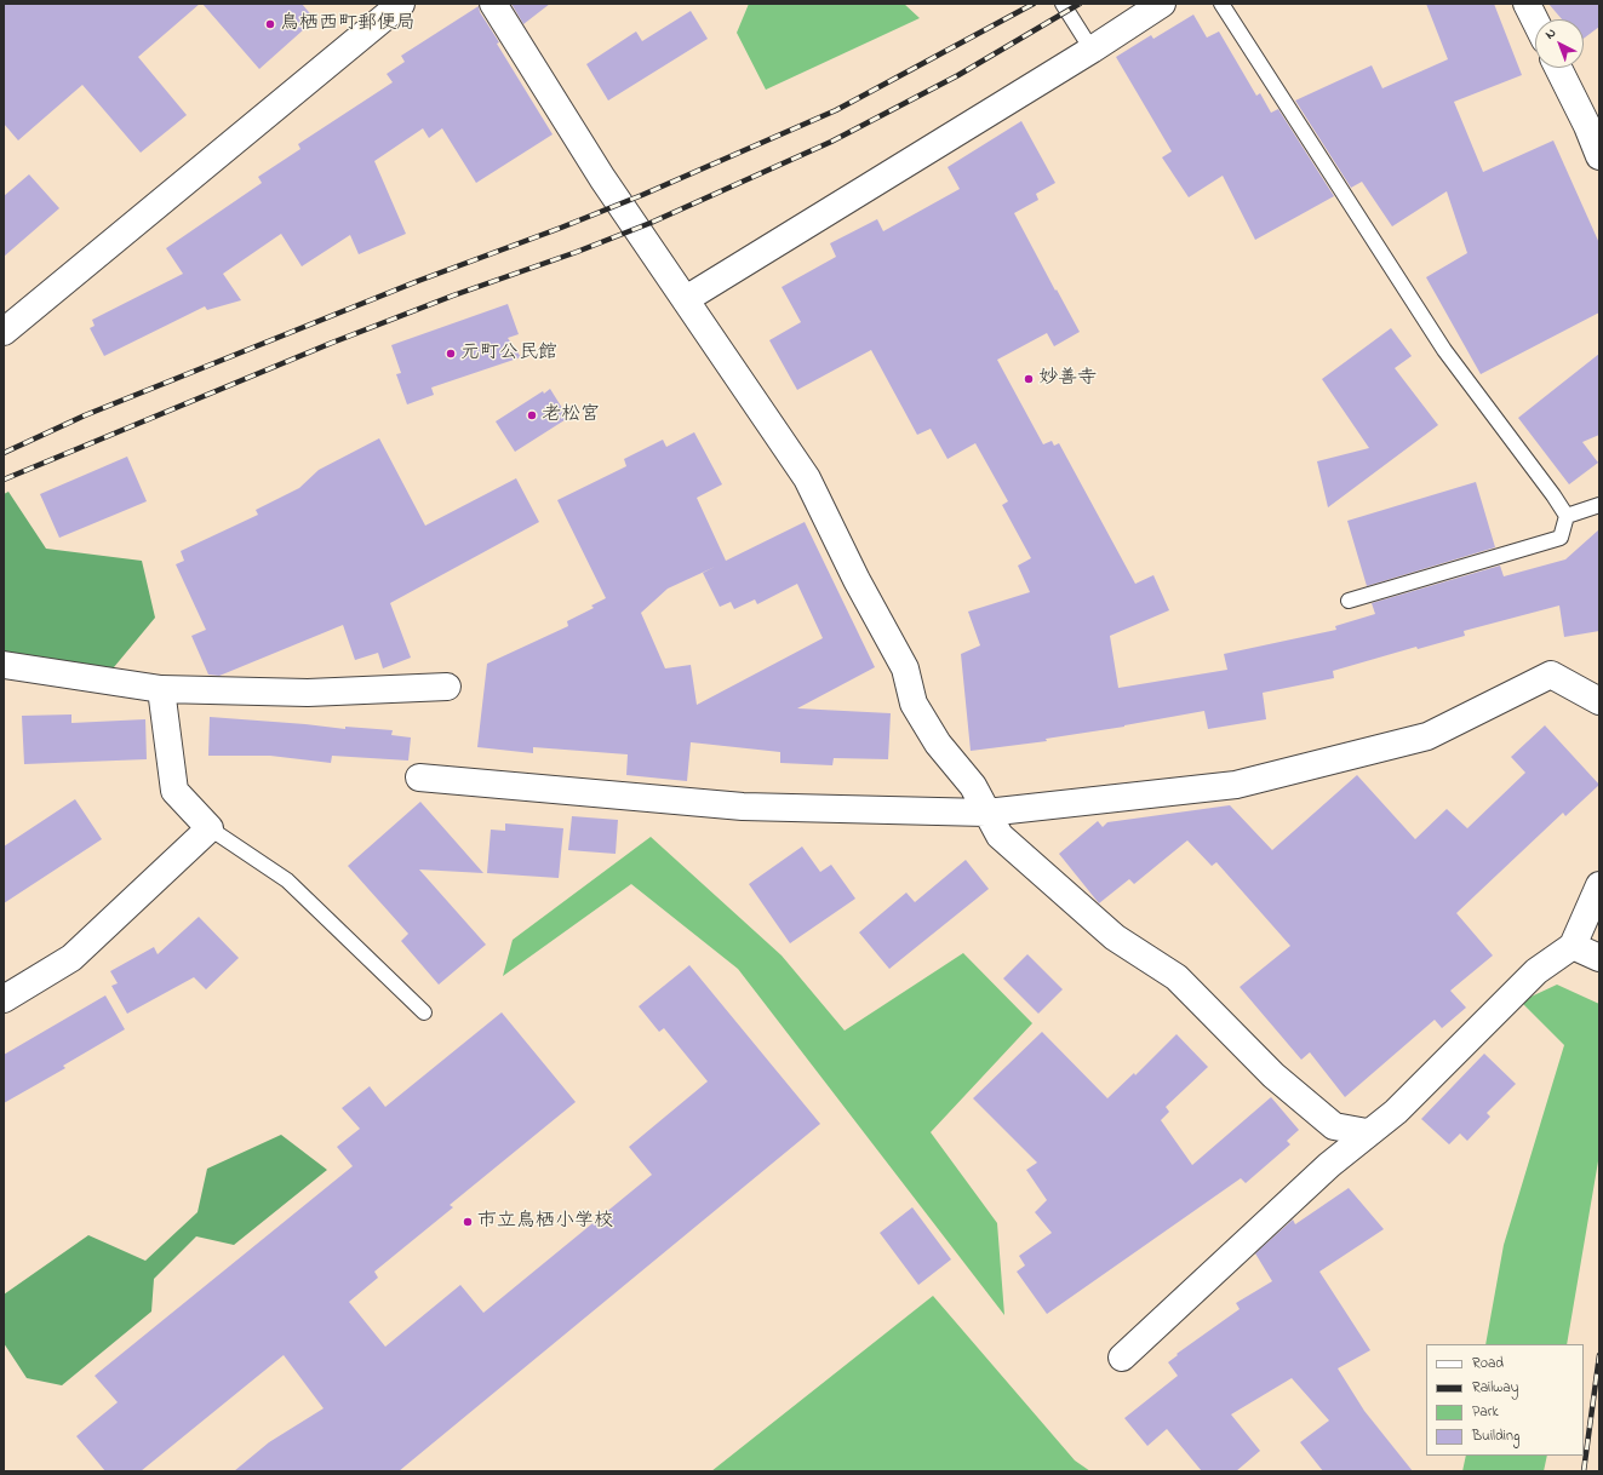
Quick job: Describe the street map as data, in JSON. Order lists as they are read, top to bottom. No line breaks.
{"places":["鳥栖西町郵便局","元町公民館","妙善寺","老松宮","市立鳥栖小学校"],"legend":["Road","Railway","Park","Building"],"north":"top left"}
